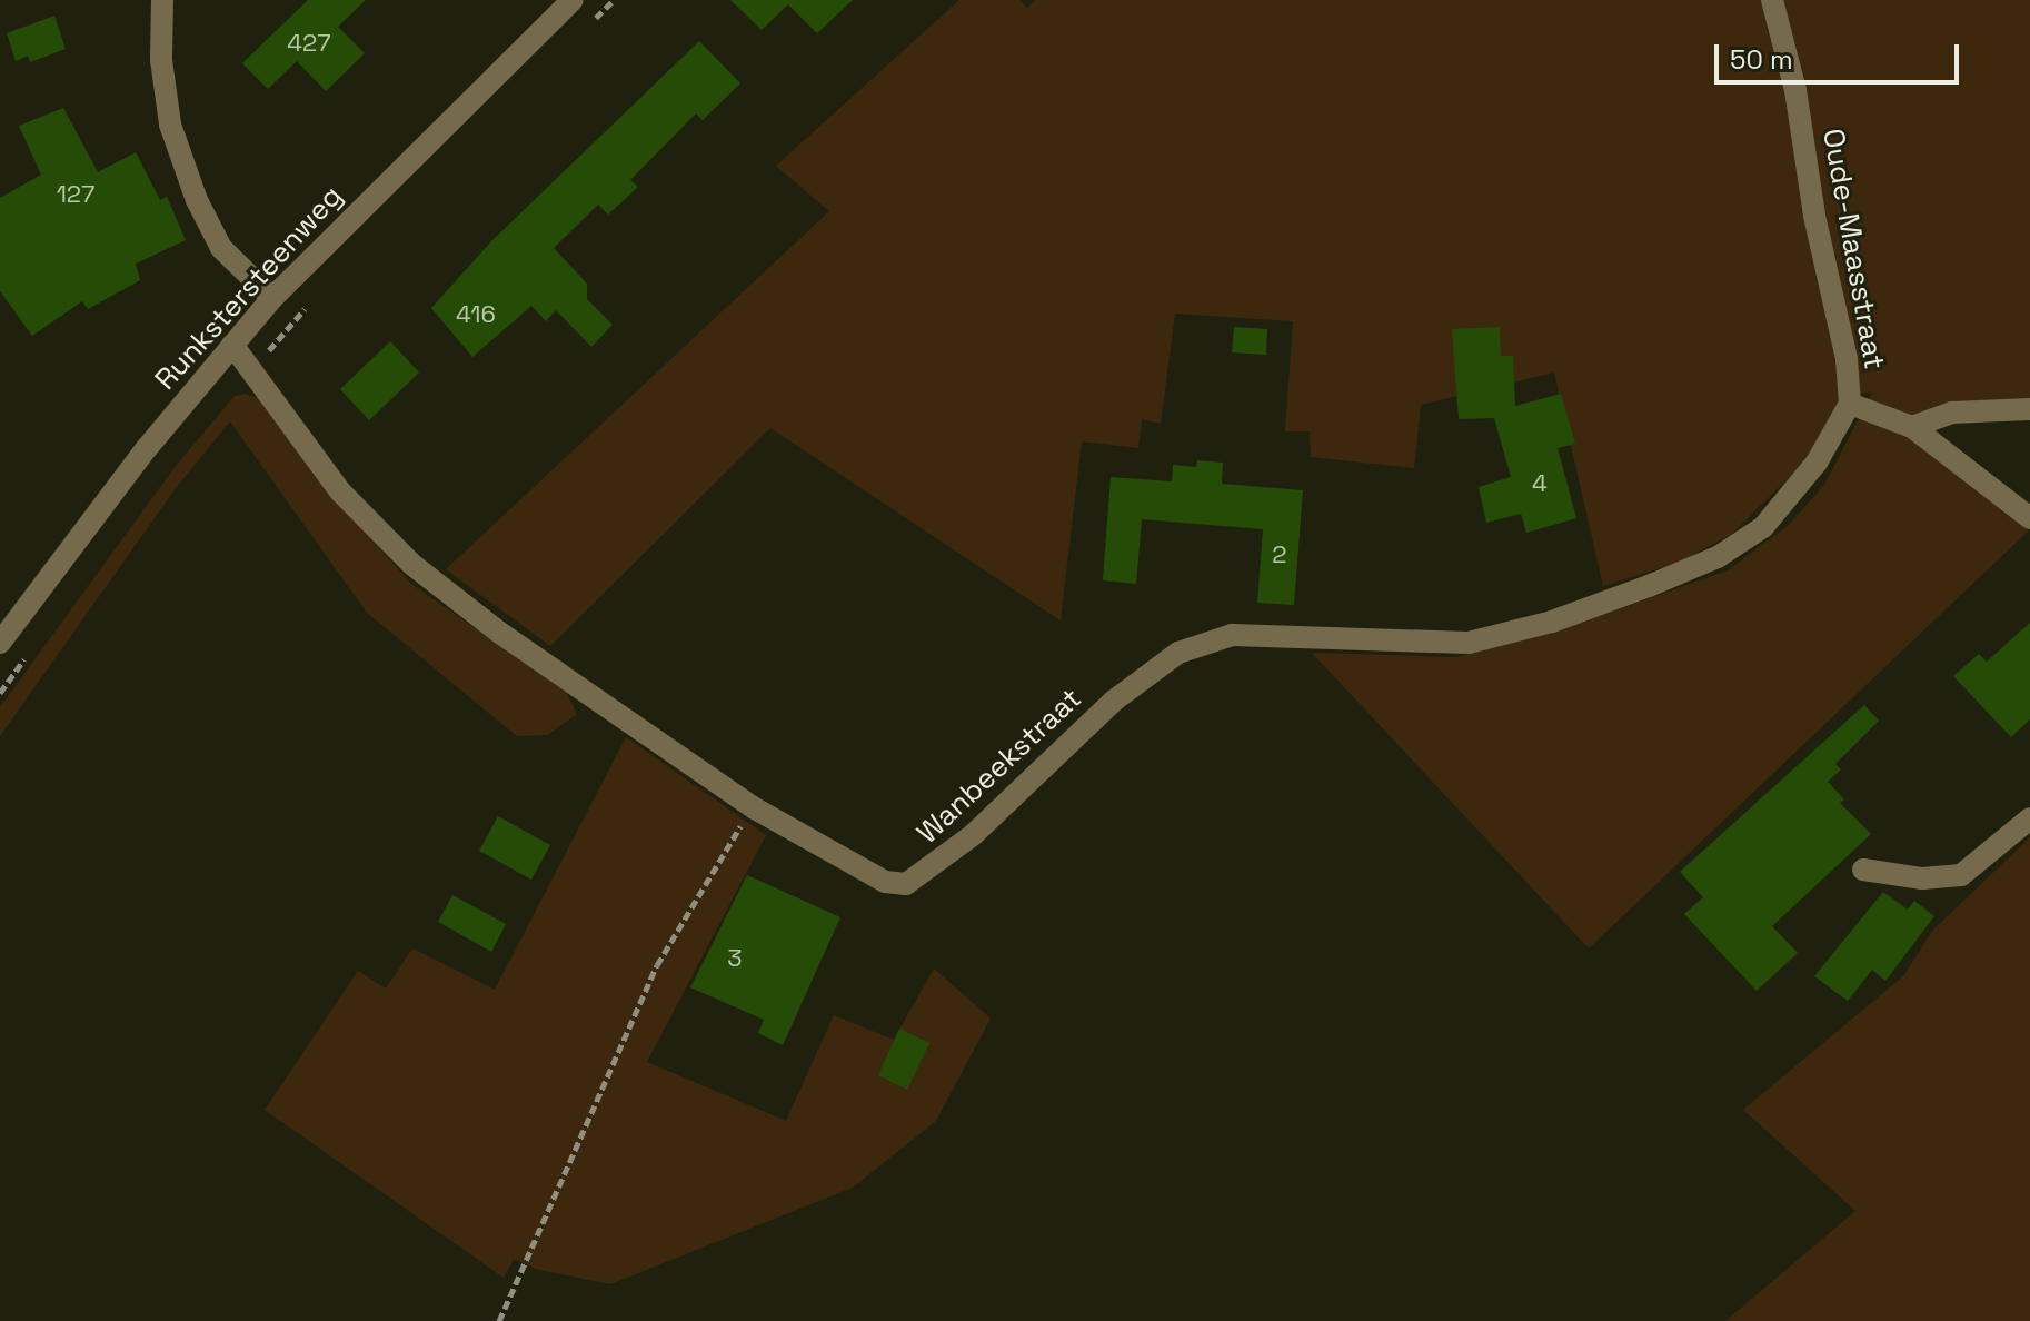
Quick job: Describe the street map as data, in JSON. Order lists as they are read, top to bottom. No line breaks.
{"streets":{"street":["Oude-Maasstraat","Runkstersteenweg","Wanbeekstraat"]},"crossings":[["Oude-Maasstraat","Wanbeekstraat"],["Runkstersteenweg","Wanbeekstraat"]],"house_numbers":["427","127","416","4","2","3"],"scale_bar":"50 m"}
